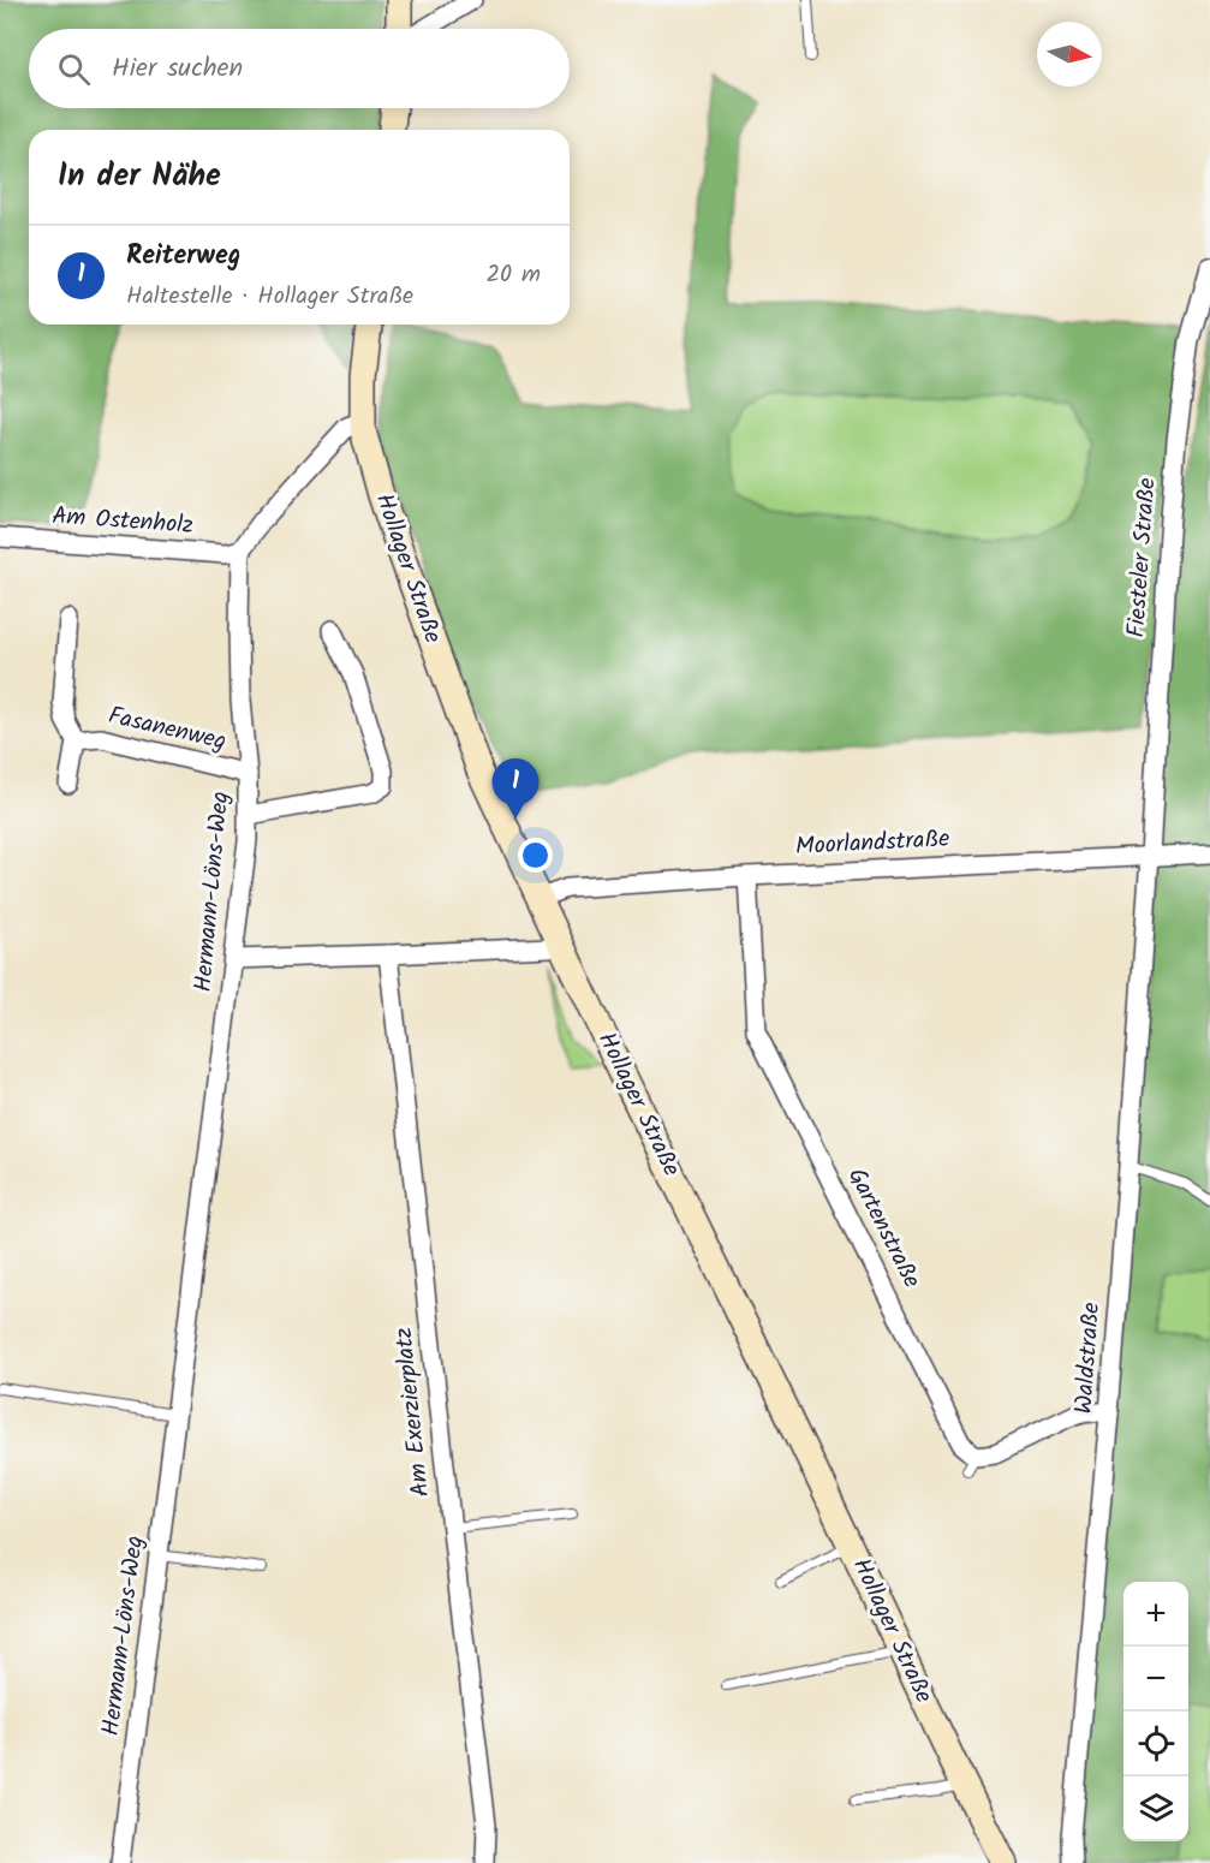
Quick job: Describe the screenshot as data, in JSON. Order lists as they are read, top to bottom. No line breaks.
{"streets":{"main road":["Hollager Straße"],"street":["Am Ostenholz","Fiesteler Straße","Fasanenweg","Moorlandstraße","Hermann-Löns-Weg","Gartenstraße","Waldstraße","Am Exerzierplatz"]},"crossings":[["Am Ostenholz","Hermann-Löns-Weg"],["Fiesteler Straße","Moorlandstraße"],["Fiesteler Straße","Waldstraße"],["Hollager Straße","Moorlandstraße"],["Fasanenweg","Hermann-Löns-Weg"],["Moorlandstraße","Gartenstraße"],["Moorlandstraße","Waldstraße"],["Gartenstraße","Waldstraße"]],"north":"right","page":{"search":"Hier suchen","heading":"In der Nähe","list":[{"mark":"1","name":"Reiterweg","note":"Haltestelle · Hollager Straße","value":"20 m"}],"pins":"1","map_buttons":["+","−"]}}
